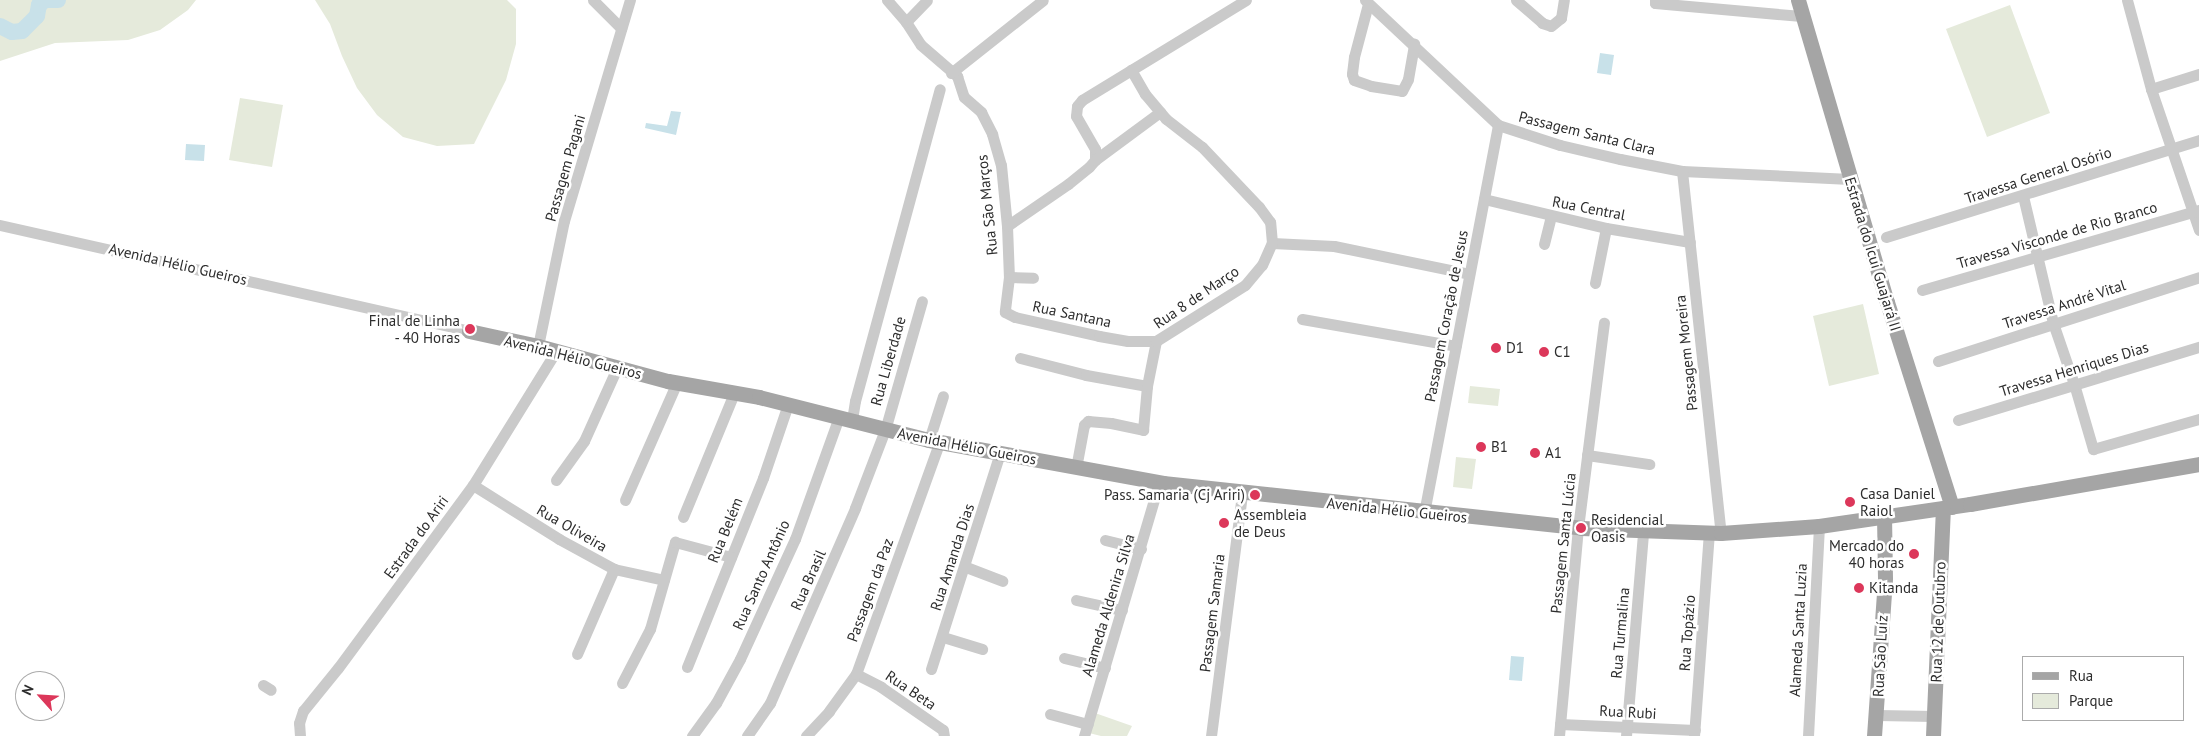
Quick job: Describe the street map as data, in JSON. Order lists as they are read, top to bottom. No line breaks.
{"streets":{"main road":["Estrada do Icui Guajará II","Avenida Hélio Gueiros","Rua 12 de Outubro","Rua São Luíz"],"street":["Passagem Santa Clara","Passagem Pagani","Travessa General Osório","Rua São Marços","Rua Central","Travessa Visconde de Rio Branco","Rua 8 de Março","Travessa André Vital","Rua Santana","Passagem Coração de Jesus","Passagem Moreira","Rua Liberdade","Travessa Henriques Dias","Rua Oliveira","Rua Belém","Estrada do Ariri","Passagem Santa Lúcia","Rua Amanda Dias","Rua Santo Antônio","Rua Brasil","Passagem da Paz","Alameda Aldenira Silva","Passagem Samaria","Alameda Santa Luzia","Rua Turmalina","Rua Topázio","Rua Beta","Rua Rubi"]},"crossings":[["Passagem Santa Clara","Estrada do Icui Guajará II"],["Passagem Santa Clara","Passagem Coração de Jesus"],["Passagem Santa Clara","Passagem Moreira"],["Passagem Pagani","Avenida Hélio Gueiros"],["Rua São Marços","Rua Santana"],["Rua Central","Passagem Coração de Jesus"],["Rua Central","Passagem Moreira"],["Estrada do Icui Guajará II","Avenida Hélio Gueiros"],["Estrada do Icui Guajará II","Rua 12 de Outubro"],["Avenida Hélio Gueiros","Rua 8 de Março"],["Avenida Hélio Gueiros","Passagem Coração de Jesus"],["Avenida Hélio Gueiros","Passagem Moreira"],["Avenida Hélio Gueiros","Rua Liberdade"],["Avenida Hélio Gueiros","Rua Belém"],["Avenida Hélio Gueiros","Estrada do Ariri"],["Avenida Hélio Gueiros","Passagem Santa Lúcia"],["Avenida Hélio Gueiros","Rua Amanda Dias"],["Avenida Hélio Gueiros","Rua Santo Antônio"],["Avenida Hélio Gueiros","Rua Brasil"],["Avenida Hélio Gueiros","Passagem da Paz"],["Avenida Hélio Gueiros","Alameda Aldenira Silva"],["Avenida Hélio Gueiros","Passagem Samaria"],["Avenida Hélio Gueiros","Rua 12 de Outubro"],["Avenida Hélio Gueiros","Alameda Santa Luzia"],["Avenida Hélio Gueiros","Rua Turmalina"],["Avenida Hélio Gueiros","Rua Topázio"],["Avenida Hélio Gueiros","Rua São Luíz"],["Rua 8 de Março","Rua Santana"],["Passagem Moreira","Rua Topázio"],["Rua Liberdade","Rua Brasil"],["Rua Oliveira","Estrada do Ariri"],["Passagem Santa Lúcia","Rua Rubi"],["Passagem da Paz","Rua Beta"],["Rua Turmalina","Rua Rubi"],["Rua Topázio","Rua Rubi"]],"places":["Final de Linha - 40 Horas","D1","C1","B1","A1","Pass. Samaria (Cj Ariri)","Casa Daniel Raiol","Assembleia de Deus","Residencial Oasis","Mercado do 40 horas","Kitanda"],"legend":["Rua","Parque"],"north":"top left"}
